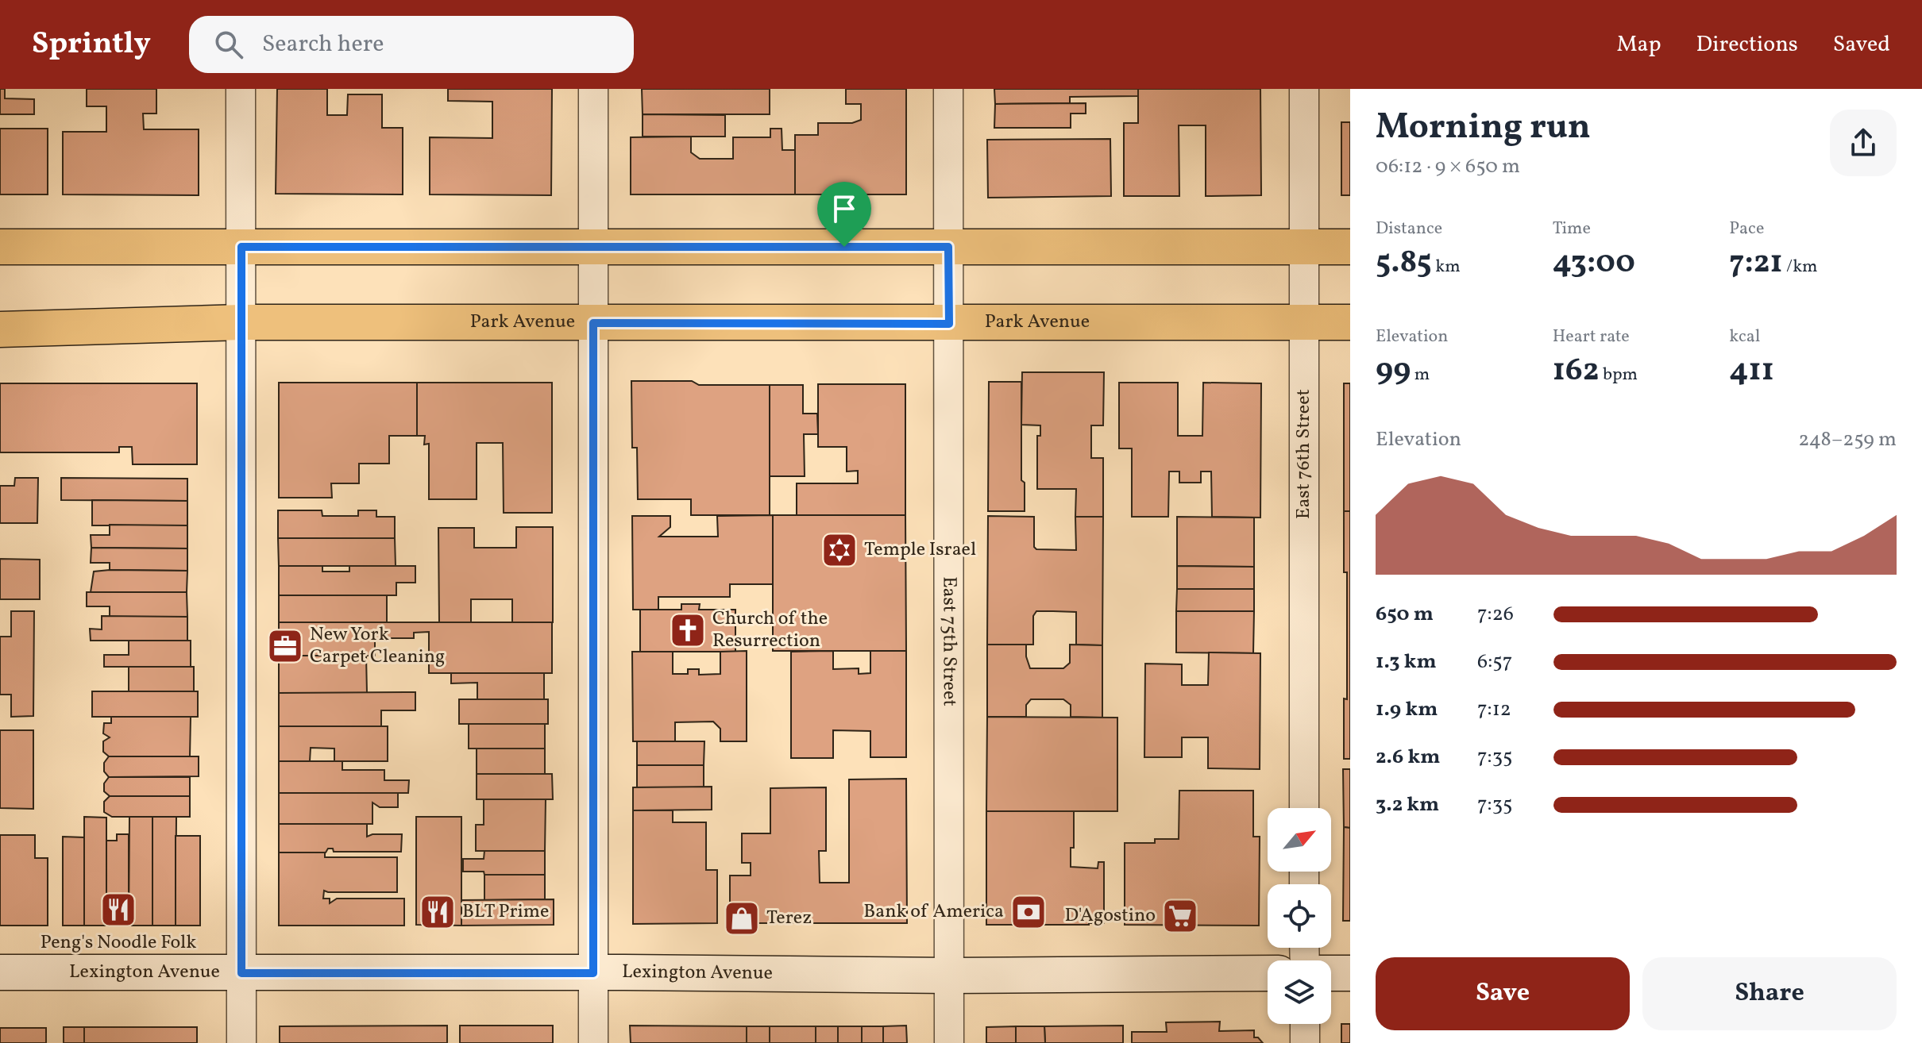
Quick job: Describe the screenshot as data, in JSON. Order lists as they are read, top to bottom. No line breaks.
{"streets":{"main road":["Park Avenue","Lexington Avenue"],"street":["East 76th Street","East 75th Street"]},"crossings":[["Park Avenue","East 76th Street"],["Park Avenue","East 75th Street"],["East 75th Street","Lexington Avenue"]],"places":{"synagogue":["Temple Israel"],"church":["Church of the Resurrection"],"office":["New York Carpet Cleaning"],"restaurant":["Peng's Noodle Folk","BLT Prime"],"bank":["Bank of America"],"supermarket":["D'Agostino"],"shop":["Terez"]},"north":"top right","page":{"header":"Sprintly","search":"Search here","nav":["Map","Directions","Saved"],"heading":["Morning run","06:12 · 9 × 650 m"],"stats":[["Distance","5.85 km"],["Time","43:00"],["Pace","7:21 /km"],["Elevation","99 m"],["Heart rate","162 bpm"],["kcal","411"]],"chart":["Elevation","248–259 m"],"list":[{"name":"650 m","note":"7:26"},{"name":"1.3 km","note":"6:57"},{"name":"1.9 km","note":"7:12"},{"name":"2.6 km","note":"7:35"},{"name":"3.2 km","note":"7:35"}],"buttons":["Save","Share"]}}
